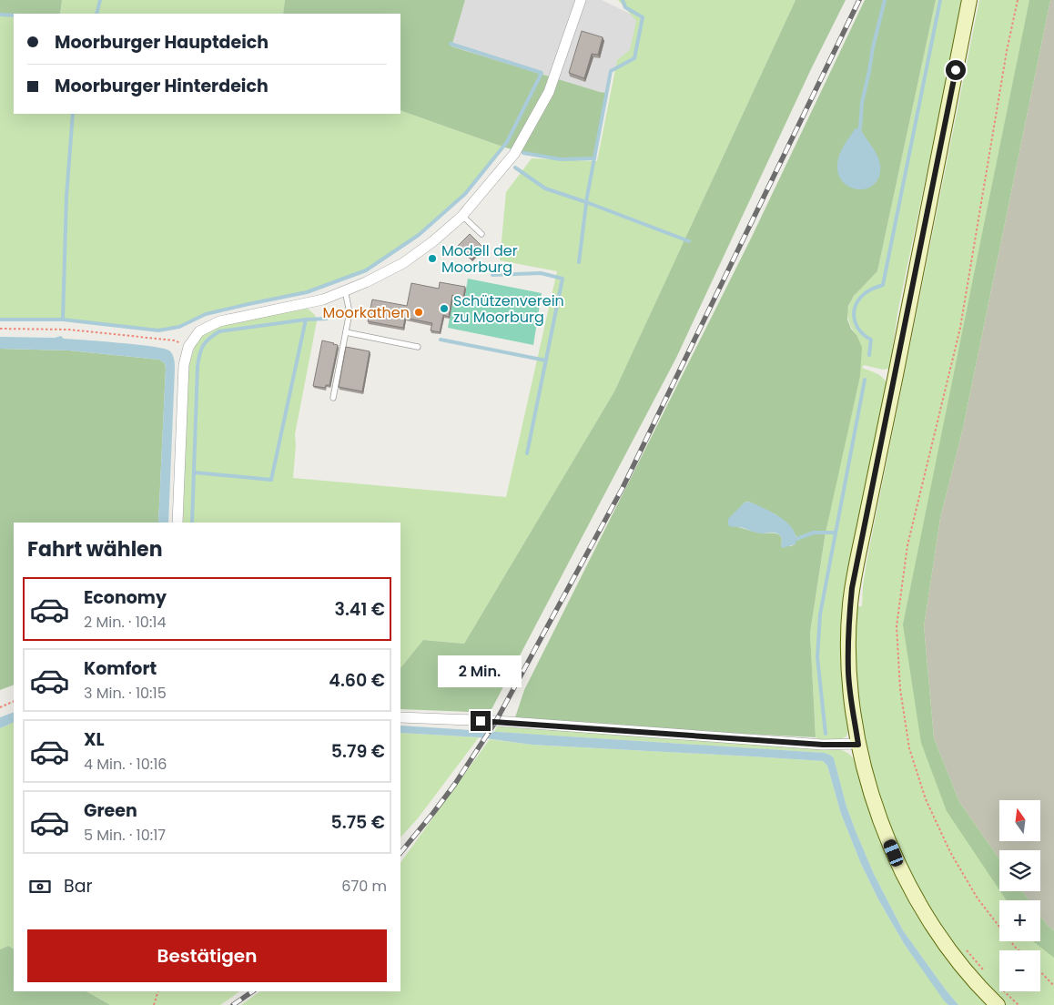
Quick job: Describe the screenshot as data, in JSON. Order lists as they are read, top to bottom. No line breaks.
{"places":["Modell der Moorburg","Schützenverein zu Moorburg","Moorkathen"],"north":"top","page":{"banner":["Moorburger Hauptdeich","Moorburger Hinterdeich"],"heading":"Fahrt wählen","list":[{"name":"Economy","note":"2 Min. · 10:14","value":"3.41 €"},{"name":"Komfort","note":"3 Min. · 10:15","value":"4.60 €"},{"name":"XL","note":"4 Min. · 10:16","value":"5.79 €"},{"name":"Green","note":"5 Min. · 10:17","value":"5.75 €"}],"bubble":"2 Min.","map_buttons":["+","−"],"pay":["Bar","670 m"],"buttons":"Bestätigen"}}
